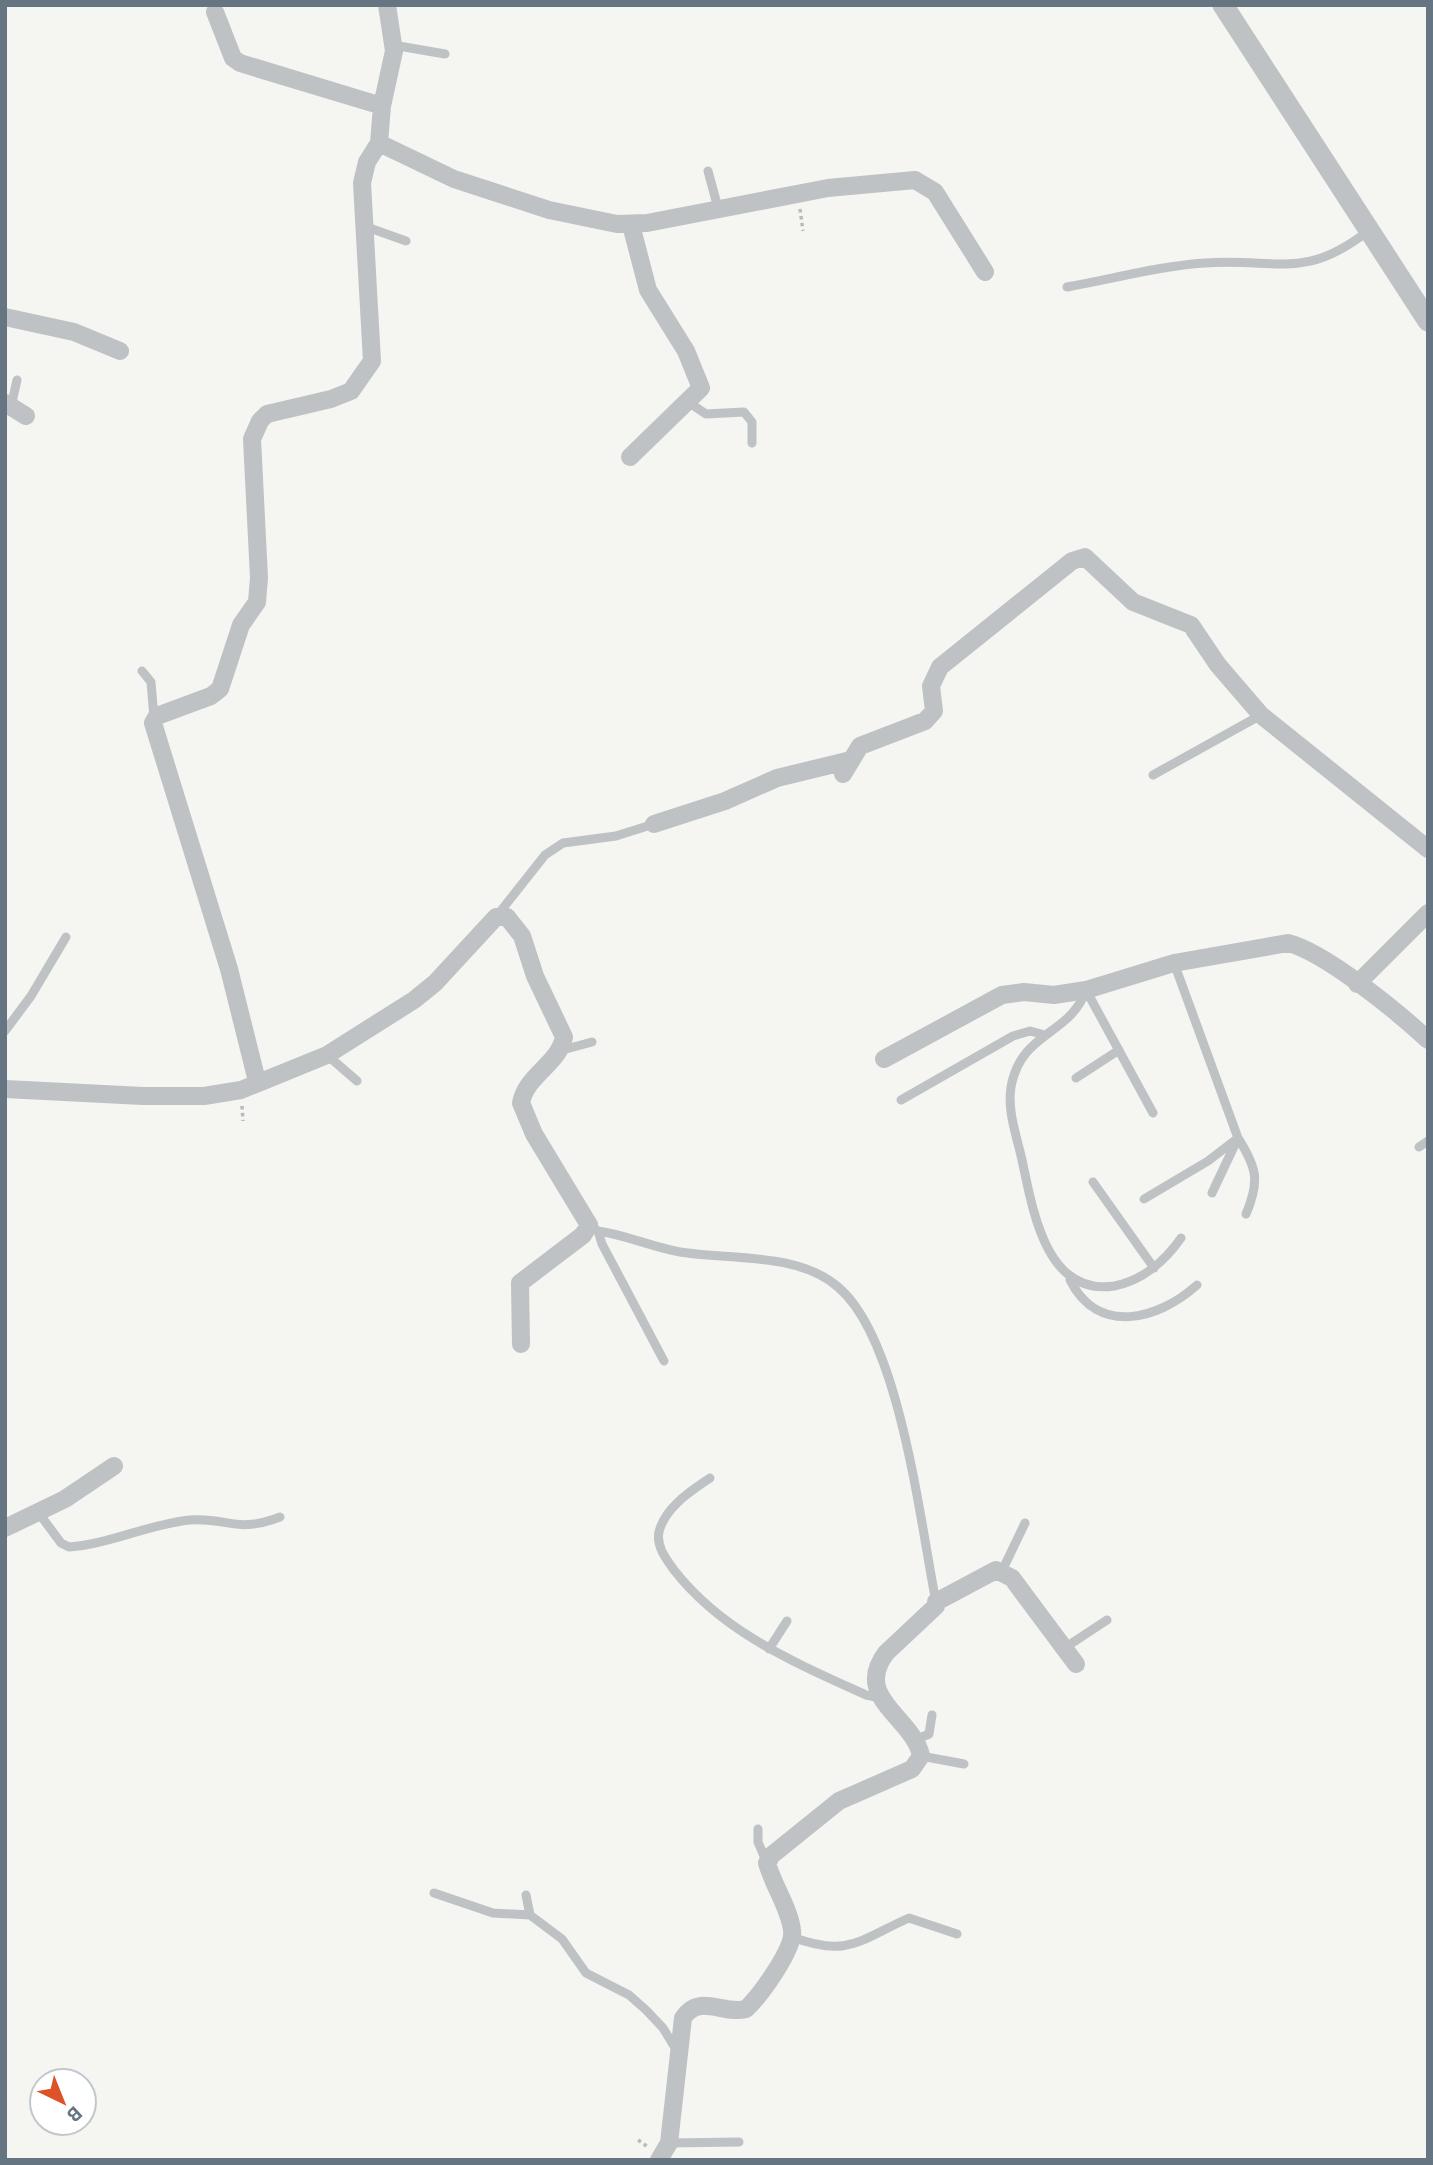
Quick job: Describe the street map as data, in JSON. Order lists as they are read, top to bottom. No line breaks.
{"north":"bottom right"}
